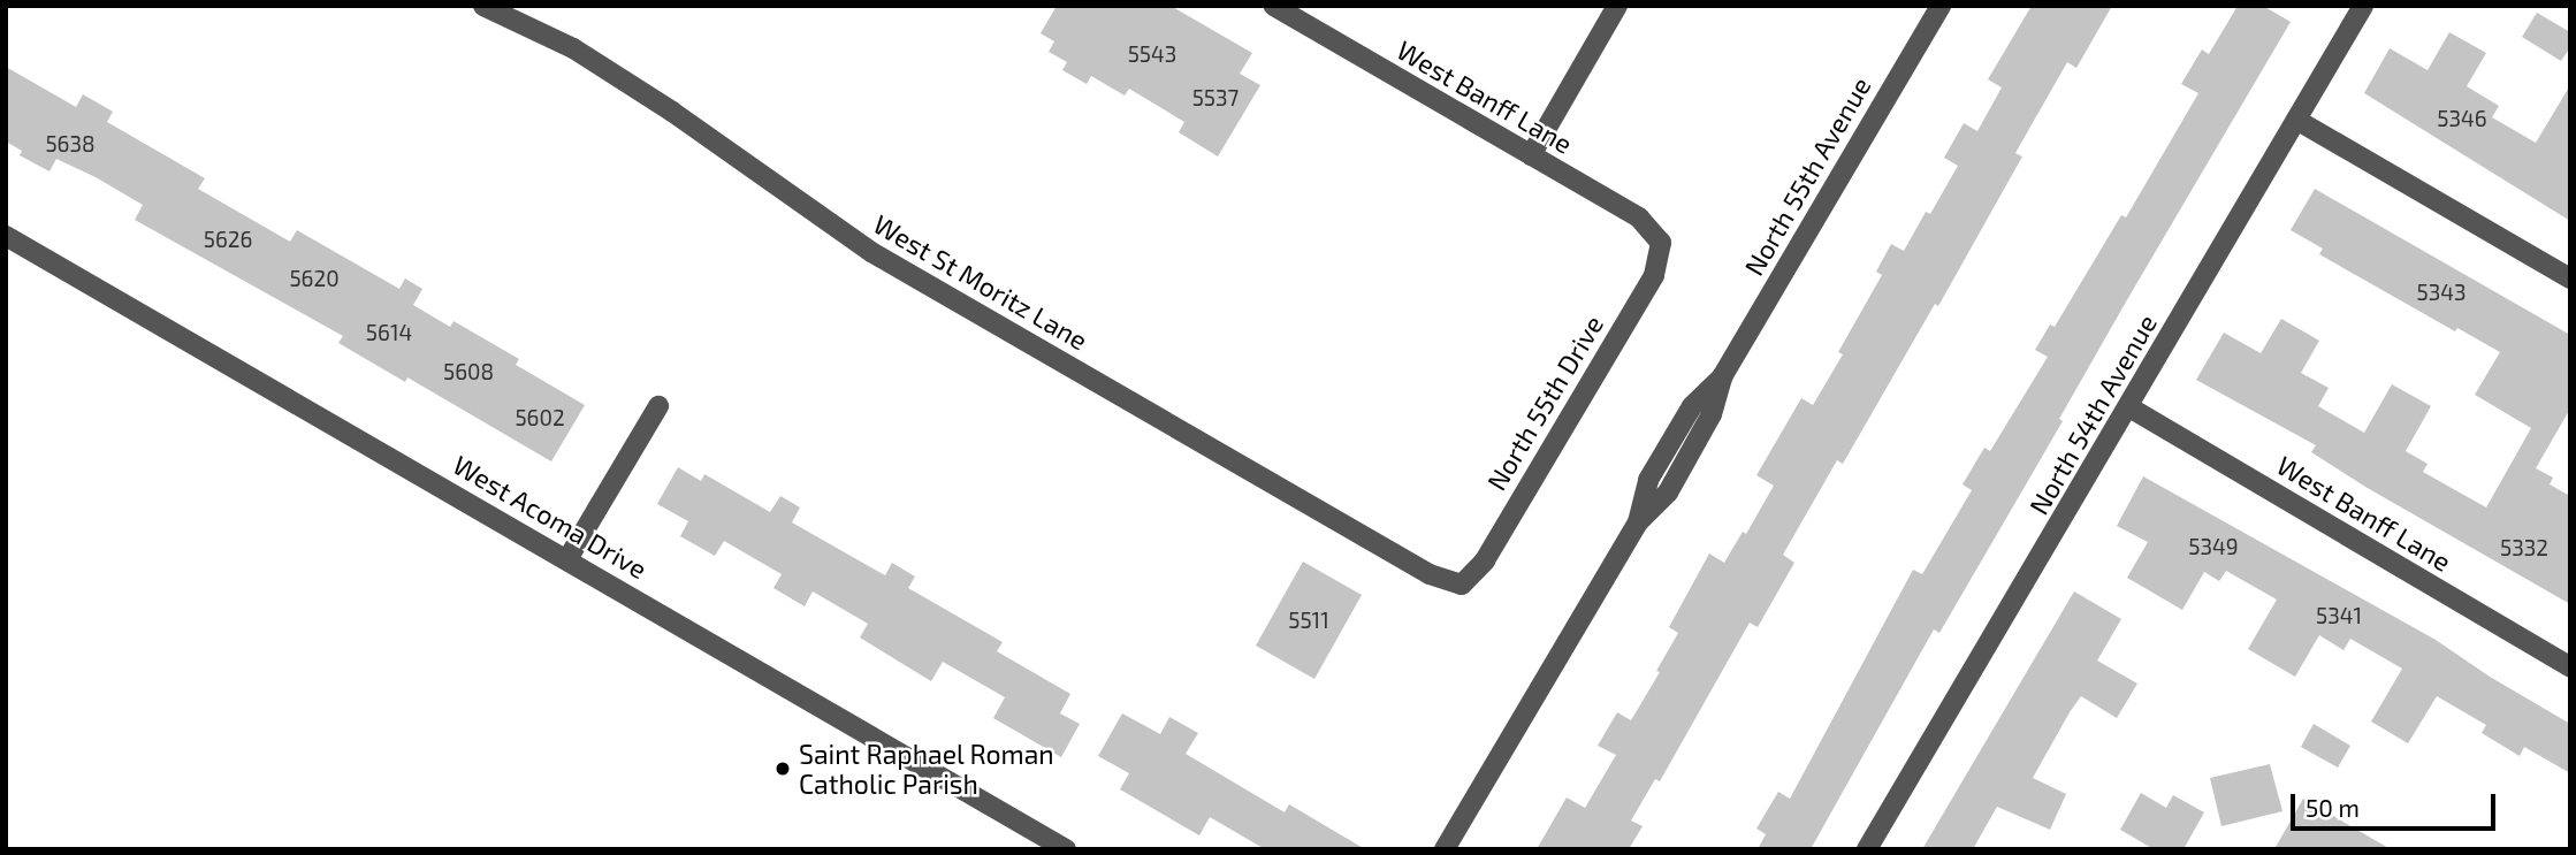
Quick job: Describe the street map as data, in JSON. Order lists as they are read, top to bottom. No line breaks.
{"streets":{"street":["West Banff Lane","North 55th Avenue","West St Moritz Lane","North 55th Drive","North 54th Avenue","West Acoma Drive"]},"crossings":[["West Banff Lane","North 55th Drive"],["West Banff Lane","North 54th Avenue"],["West St Moritz Lane","North 55th Drive"]],"places":["Saint Raphael Roman Catholic Parish"],"house_numbers":["5543","5537","5346","5638","5626","5620","5343","5614","5608","5602","5349","5332","5341","5511"],"scale_bar":"50 m"}
